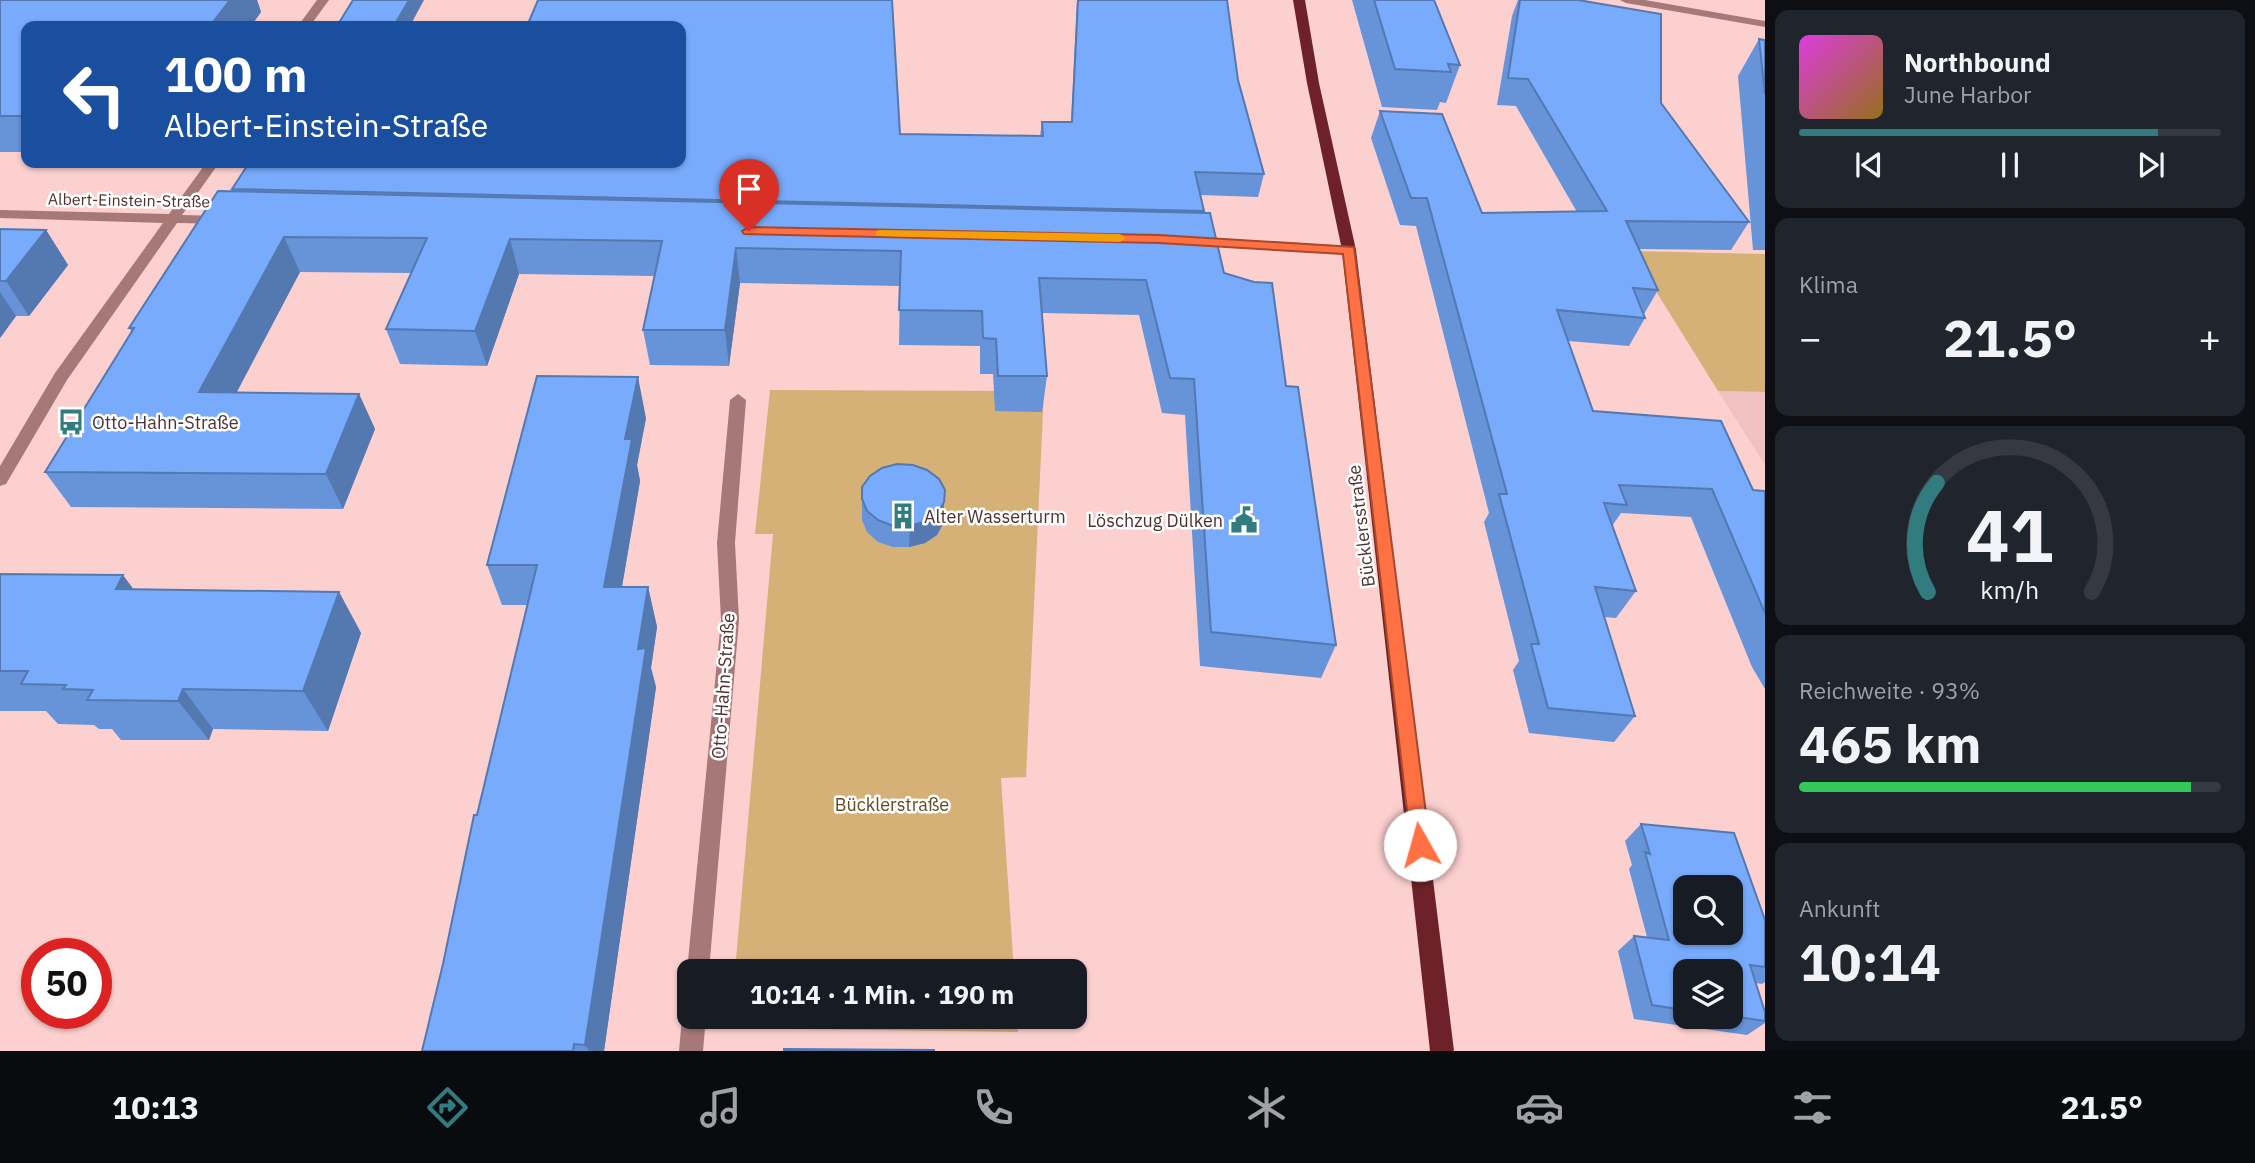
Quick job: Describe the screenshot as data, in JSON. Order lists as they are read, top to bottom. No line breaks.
{"streets":{"main road":["Bücklersstraße"],"street":["Albert-Einstein-Straße","Otto-Hahn-Straße"]},"parks":["Bücklerstraße"],"places":{"bus stop":["Otto-Hahn-Straße"],"building":["Alter Wasserturm"],"public building":["Löschzug Dülken"]},"page":{"turn":["100 m","Albert-Einstein-Straße"],"song":["Northbound","June Harbor"],"tile":["Klima",["Reichweite · 93%","465 km"],["Ankunft","10:14"]],"heat":["−","21.5°","+"],"limit":"50","trip":"10:14 · 1 Min. · 190 m","tabs":["10:13","21.5°"],"gauge":["41","km/h"]}}
